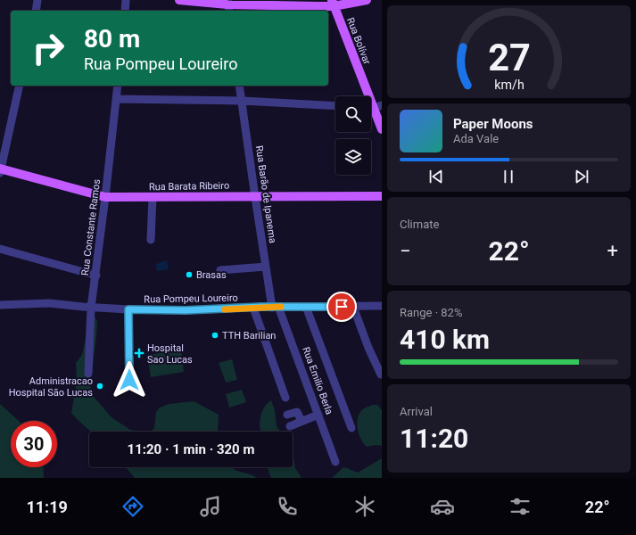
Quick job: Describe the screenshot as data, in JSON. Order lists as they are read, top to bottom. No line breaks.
{"streets":{"main road":["Rua Bolívar","Rua Barata Ribeiro"],"street":["Rua Barão de Ipanema","Rua Constante Ramos","Rua Pompeu Loureiro","Rua Emilio Berla"]},"crossings":[["Rua Barata Ribeiro","Rua Barão de Ipanema"],["Rua Barata Ribeiro","Rua Constante Ramos"],["Rua Barão de Ipanema","Rua Pompeu Loureiro"],["Rua Barão de Ipanema","Rua Emilio Berla"],["Rua Constante Ramos","Rua Pompeu Loureiro"],["Rua Pompeu Loureiro","Rua Emilio Berla"]],"places":{"other":["Brasas","TTH Barilian","Administracao Hospital São Lucas"],"health":["Hospital Sao Lucas"]},"page":{"turn":["80 m","Rua Pompeu Loureiro"],"song":["Paper Moons","Ada Vale"],"tile":["Climate",["Range · 82%","410 km"],["Arrival","11:20"]],"heat":["−","22°","+"],"limit":"30","trip":"11:20 · 1 min · 320 m","tabs":["11:19","22°"],"gauge":["27","km/h"]}}
